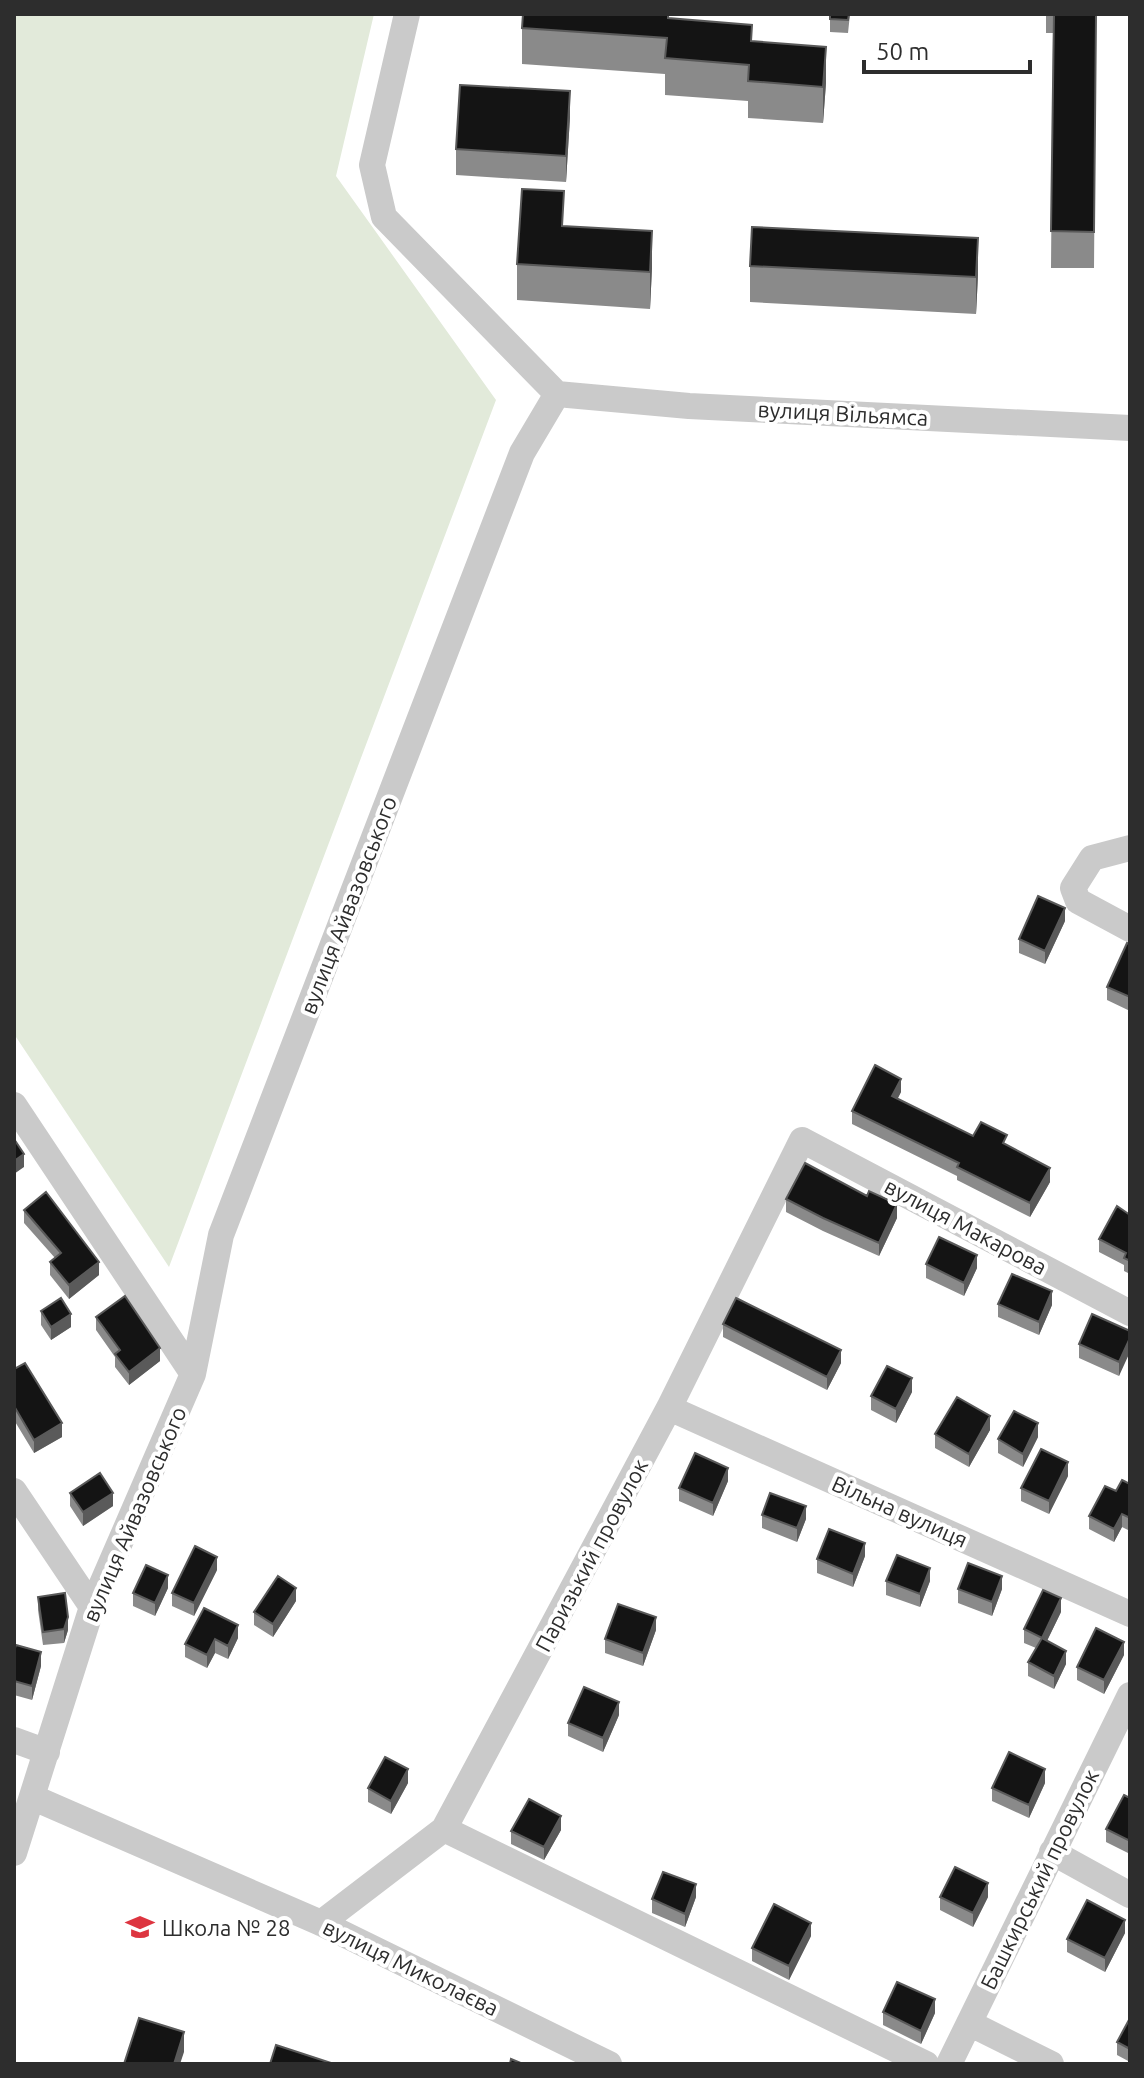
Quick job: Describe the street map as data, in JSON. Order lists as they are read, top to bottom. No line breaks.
{"streets":{"street":["вулиця Вільямса","вулиця Айвазовського","вулиця Макарова","Вільна вулиця","Паризький провулок","Башкирський провулок","вулиця Миколаєва"]},"crossings":[["вулиця Вільямса","вулиця Айвазовського"],["вулиця Айвазовського","вулиця Миколаєва"],["вулиця Макарова","Паризький провулок"],["Вільна вулиця","Паризький провулок"],["Паризький провулок","вулиця Миколаєва"]],"places":{"school or university":["Школа № 28"]},"scale_bar":"50 m"}
